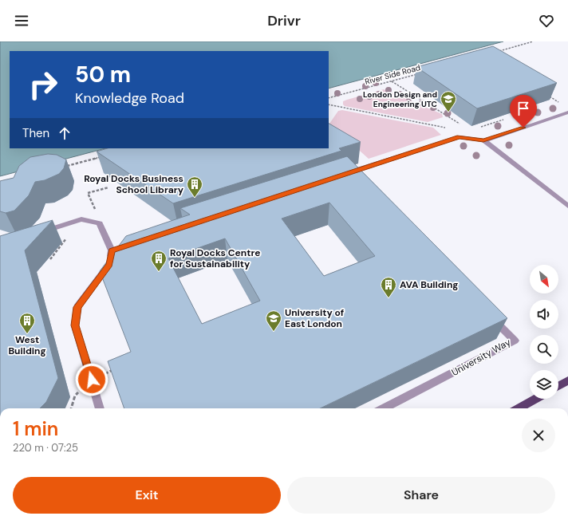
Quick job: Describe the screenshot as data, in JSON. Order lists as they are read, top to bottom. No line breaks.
{"streets":{"lane":["University Way"],"path":["River Side Road"]},"places":{"school or university":["London Design and Engineering UTC","University of East London"],"building":["Royal Docks Business School Library","Royal Docks Centre for Sustainability","AVA Building","West Building"]},"north":"bottom right","page":{"header":"Drivr","turn":["50 m","Knowledge Road"],"then":"Then","heading":["1 min","220 m · 07:25"],"buttons":["Exit","Share"]}}
